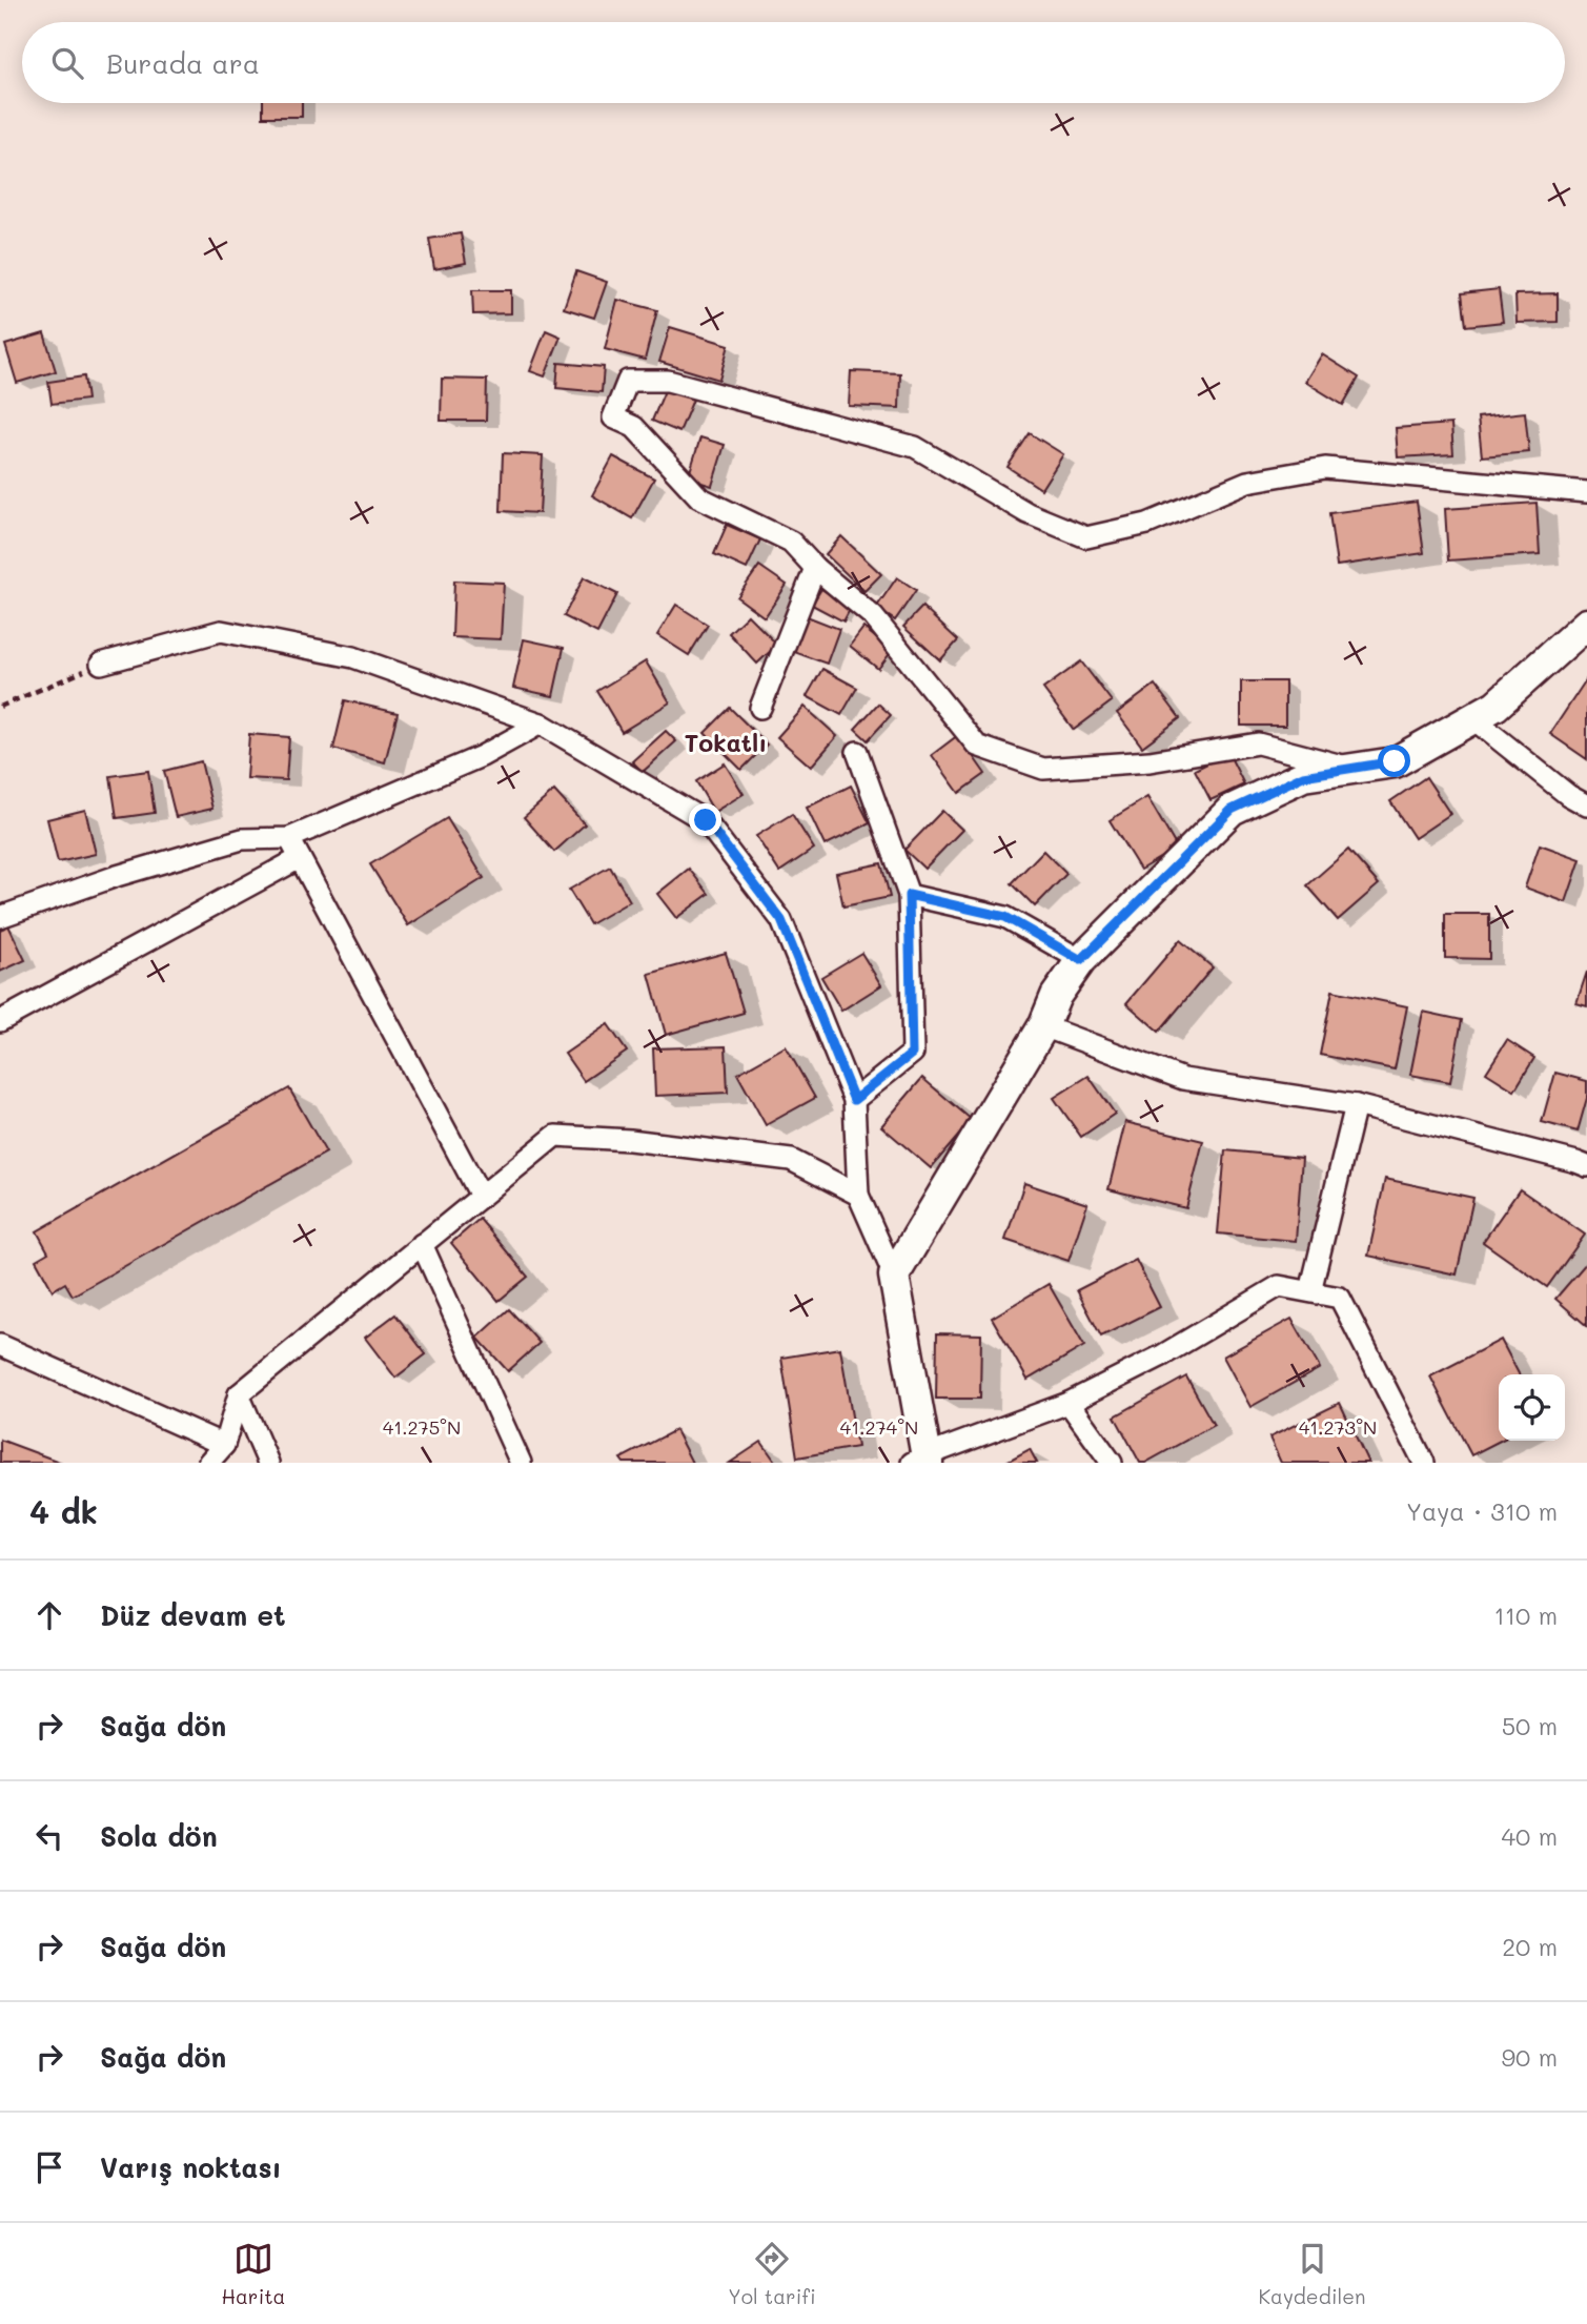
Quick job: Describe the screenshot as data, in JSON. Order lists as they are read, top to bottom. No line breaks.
{"districts":["Tokatlı"],"page":{"search":"Burada ara","heading":["4 dk","Yaya · 310 m"],"list":[["Düz devam et","110 m"],["Sağa dön","50 m"],["Sola dön","40 m"],["Sağa dön","20 m"],["Sağa dön","90 m"],"Varış noktası"],"nav":["Harita","Yol tarifi","Kaydedilen"]},"coordinates":["41.275°N","41.274°N","41.273°N"]}
